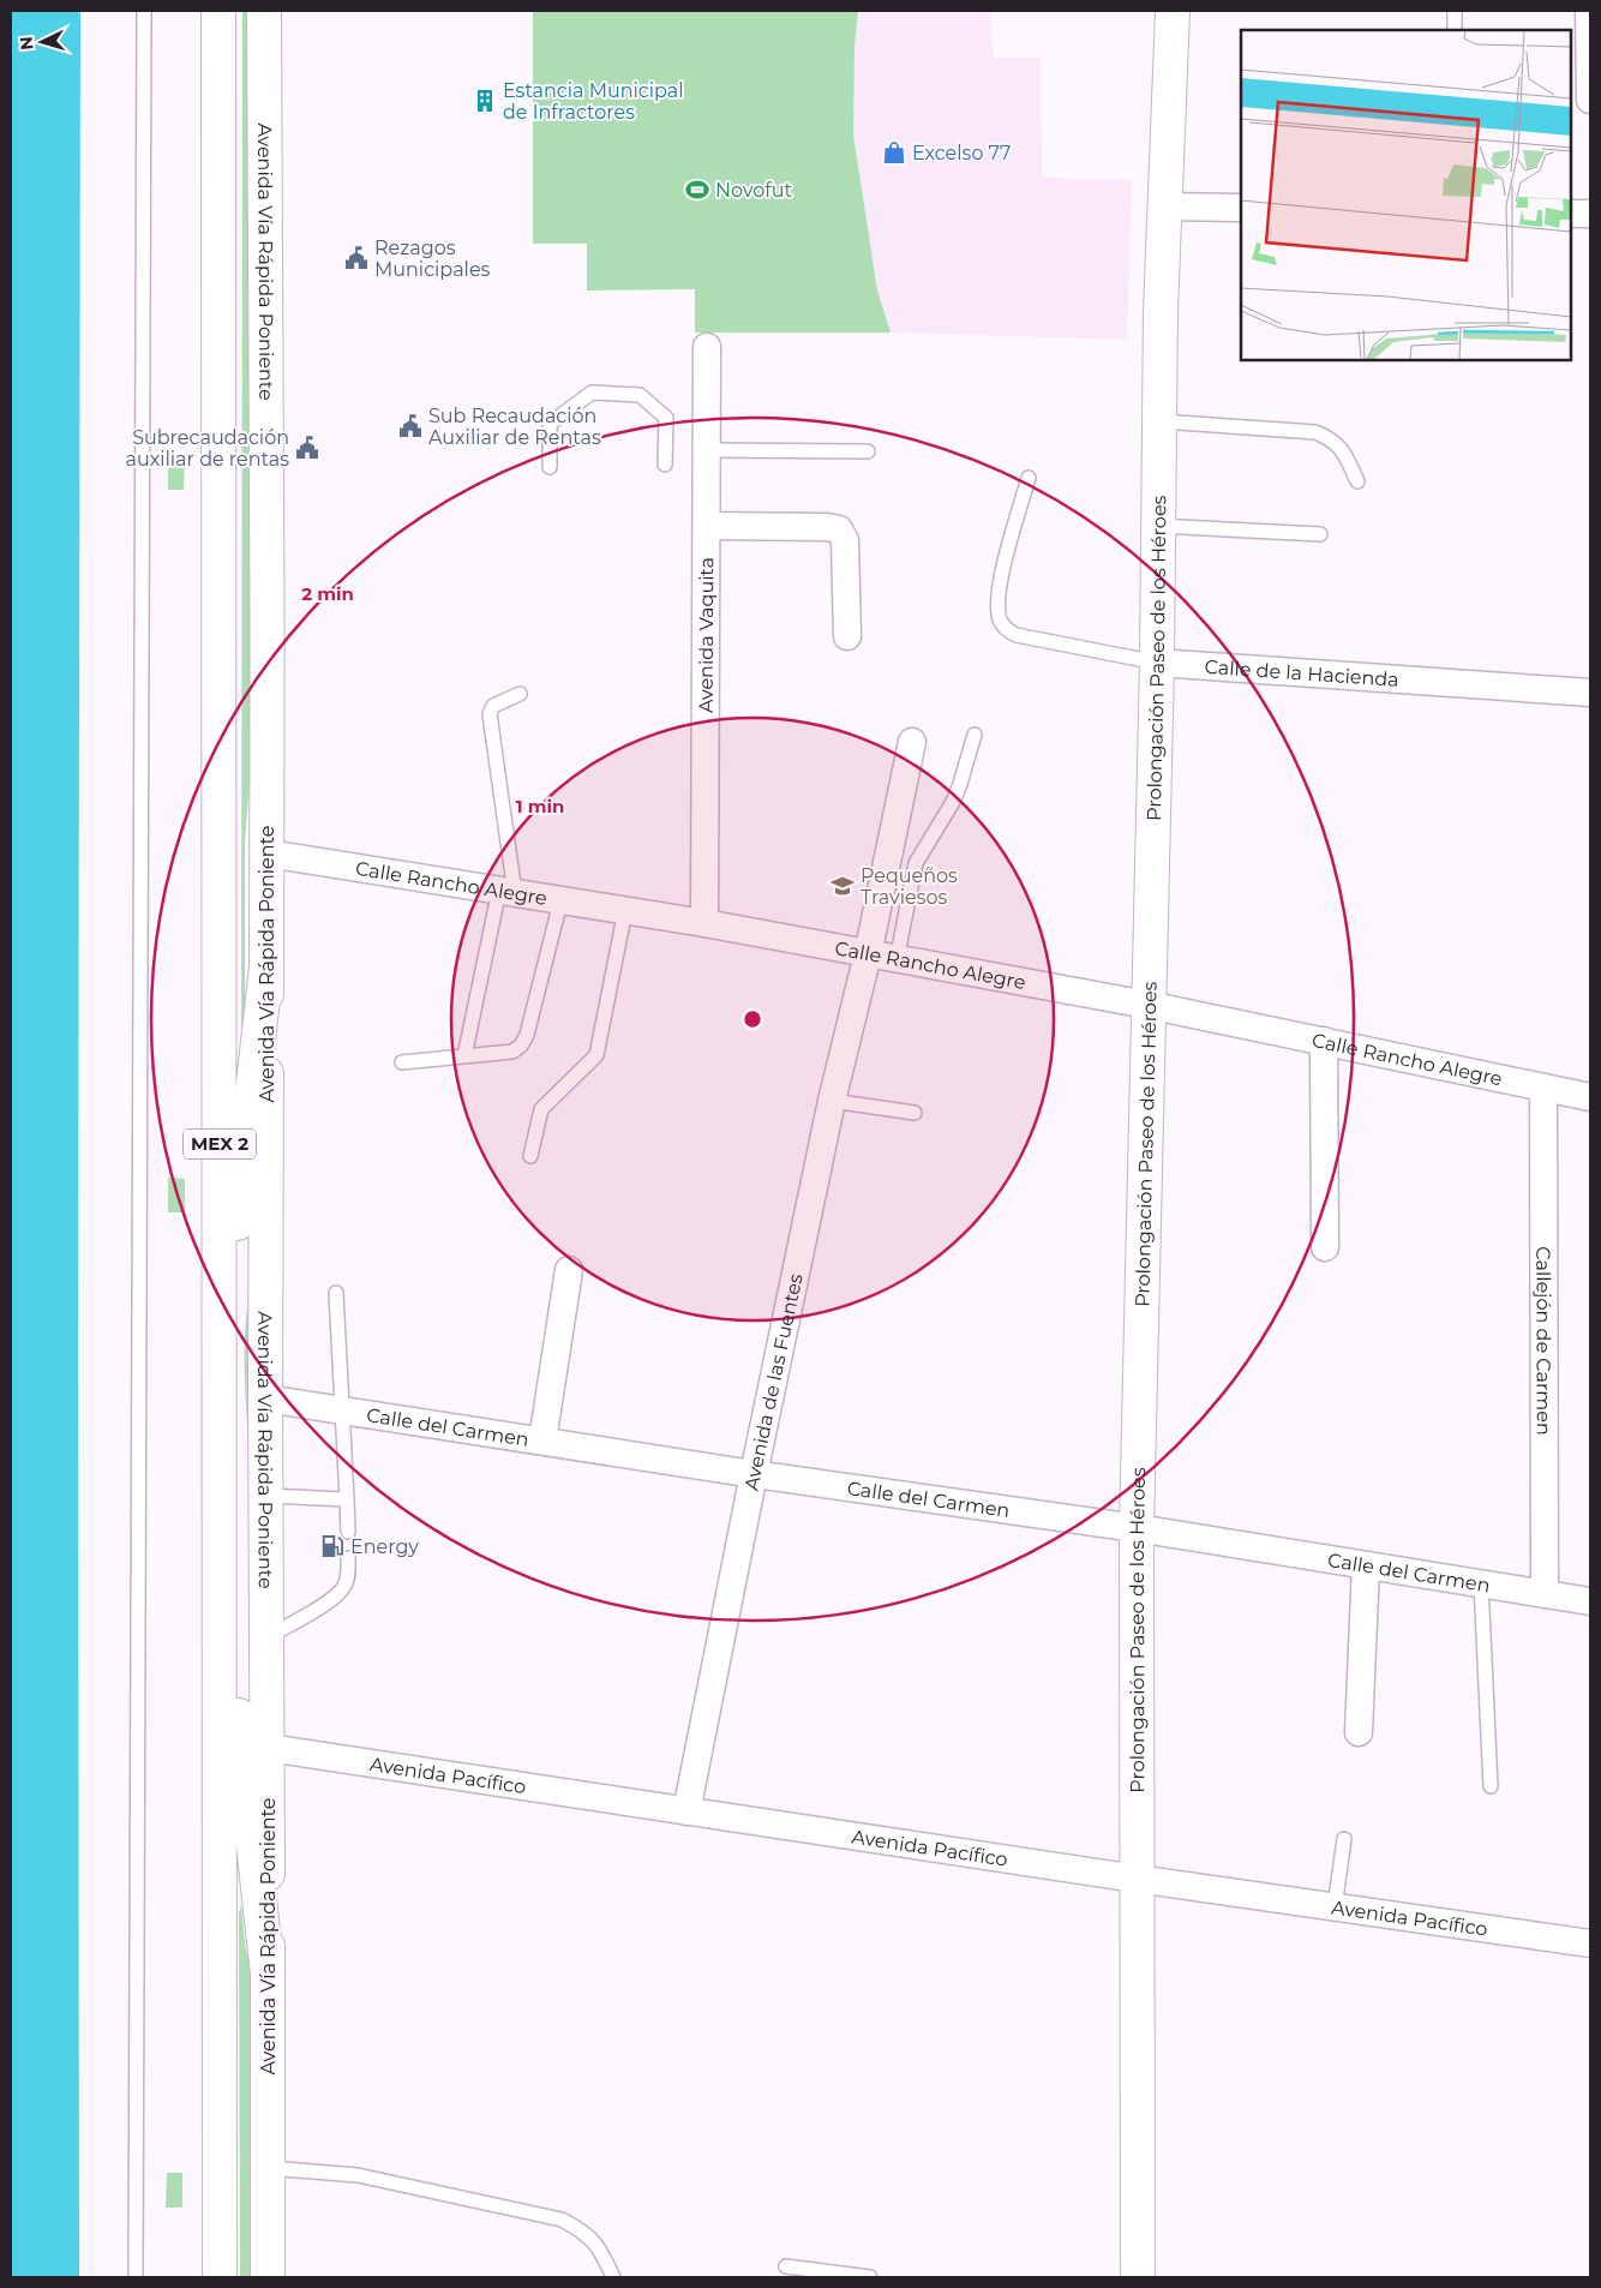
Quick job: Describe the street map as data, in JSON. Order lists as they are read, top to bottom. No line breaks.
{"streets":{"main road":["Avenida Vía Rápida Poniente","Prolongación Paseo de los Héroes","MEX 2"],"street":["Avenida Vaquita","Calle de la Hacienda","Calle Rancho Alegre","Callejón de Carmen","Avenida de las Fuentes","Calle del Carmen","Avenida Pacífico"]},"crossings":[["Avenida Vía Rápida Poniente","Calle Rancho Alegre"],["Avenida Vía Rápida Poniente","Calle del Carmen"],["Avenida Vía Rápida Poniente","Avenida Pacífico"],["Avenida Vaquita","Calle Rancho Alegre"],["Prolongación Paseo de los Héroes","Calle de la Hacienda"],["Prolongación Paseo de los Héroes","Calle Rancho Alegre"],["Prolongación Paseo de los Héroes","Calle del Carmen"],["Prolongación Paseo de los Héroes","Avenida Pacífico"],["Calle Rancho Alegre","Callejón de Carmen"],["Calle Rancho Alegre","Avenida de las Fuentes"],["Callejón de Carmen","Calle del Carmen"],["Avenida de las Fuentes","Calle del Carmen"],["Avenida de las Fuentes","Avenida Pacífico"]],"places":{"building":["Estancia Municipal de Infractores"],"shop":["Excelso 77"],"sports":["Novofut"],"public building":["Rezagos Municipales","Sub Recaudación Auxiliar de Rentas","Subrecaudación auxiliar de rentas"],"school or university":["Pequeños Traviesos"],"fuel station":["Energy"]},"north":"left","rings":["2 min","1 min"]}
